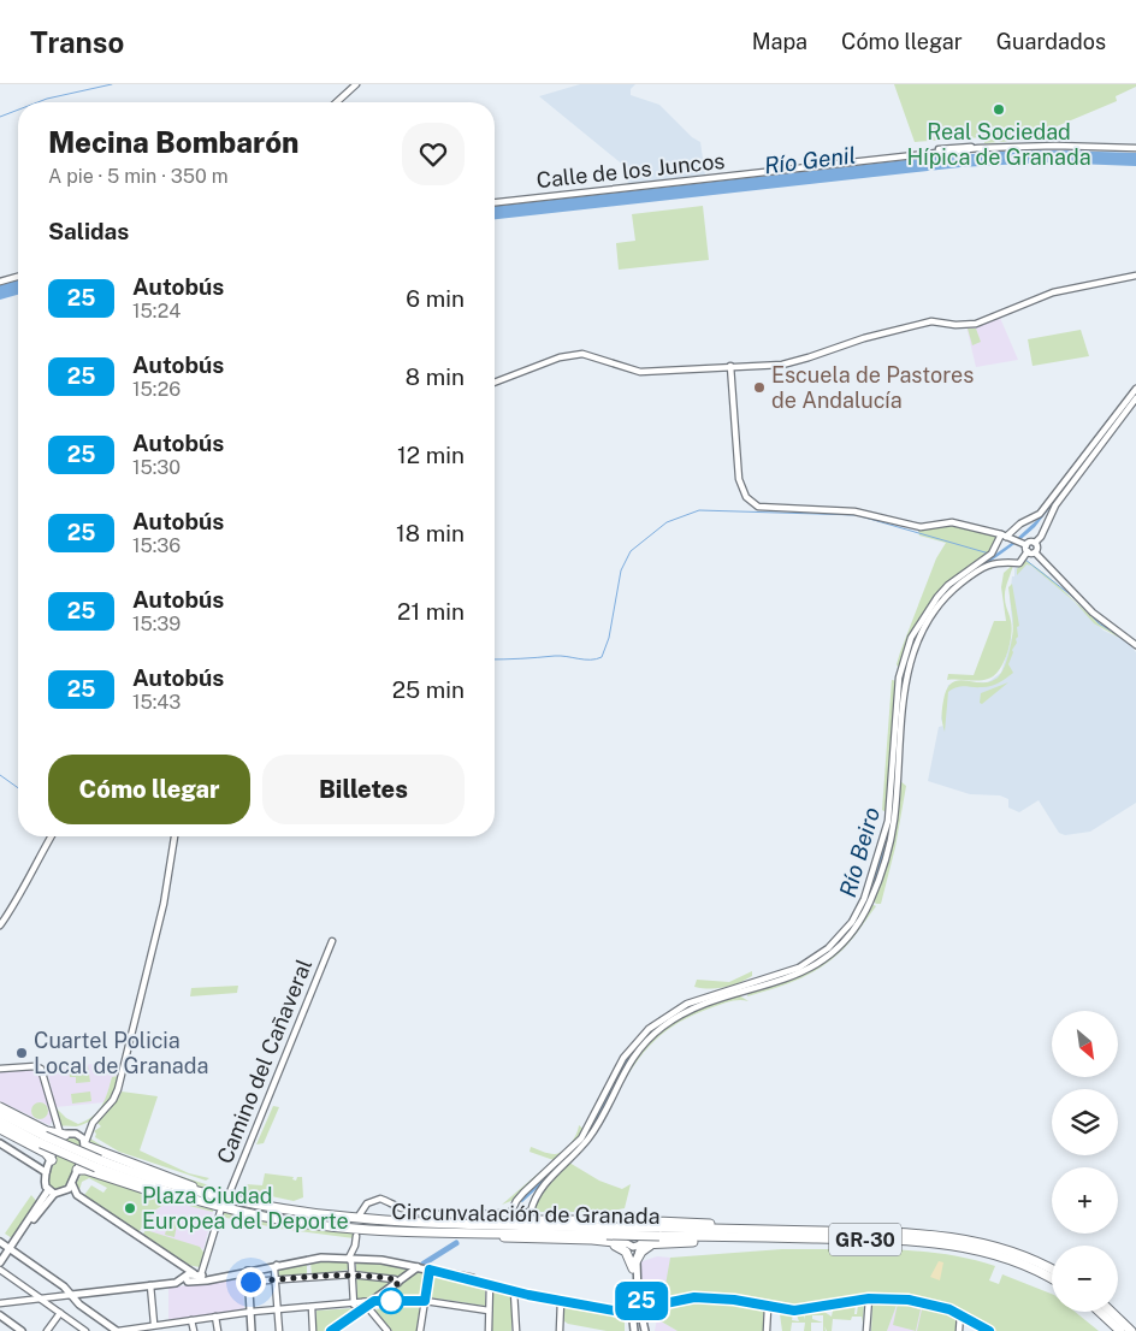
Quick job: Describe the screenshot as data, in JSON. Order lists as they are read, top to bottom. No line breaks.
{"streets":{"highway":["Circunvalación de Granada","GR-30"],"street":["Calle de los Juncos","Camino del Cañaveral"]},"crossings":[["Camino del Cañaveral","Circunvalación de Granada"]],"water":["Río Genil","Río Beiro"],"places":["Real Sociedad Hípica de Granada","Escuela de Pastores de Andalucía","Cuartel Policia Local de Granada","Plaza Ciudad Europea del Deporte"],"lines":["bus line 25"],"north":"bottom right","page":{"header":"Transo","nav":["Mapa","Cómo llegar","Guardados"],"on_map":"25","heading":[["Mecina Bombarón","A pie · 5 min · 350 m"],"Salidas"],"list":[{"mark":"25","name":"Autobús","note":"15:24","value":"6 min"},{"mark":"25","name":"Autobús","note":"15:26","value":"8 min"},{"mark":"25","name":"Autobús","note":"15:30","value":"12 min"},{"mark":"25","name":"Autobús","note":"15:36","value":"18 min"},{"mark":"25","name":"Autobús","note":"15:39","value":"21 min"},{"mark":"25","name":"Autobús","note":"15:43","value":"25 min"}],"buttons":["Cómo llegar","Billetes"],"map_buttons":["+","−"]}}
